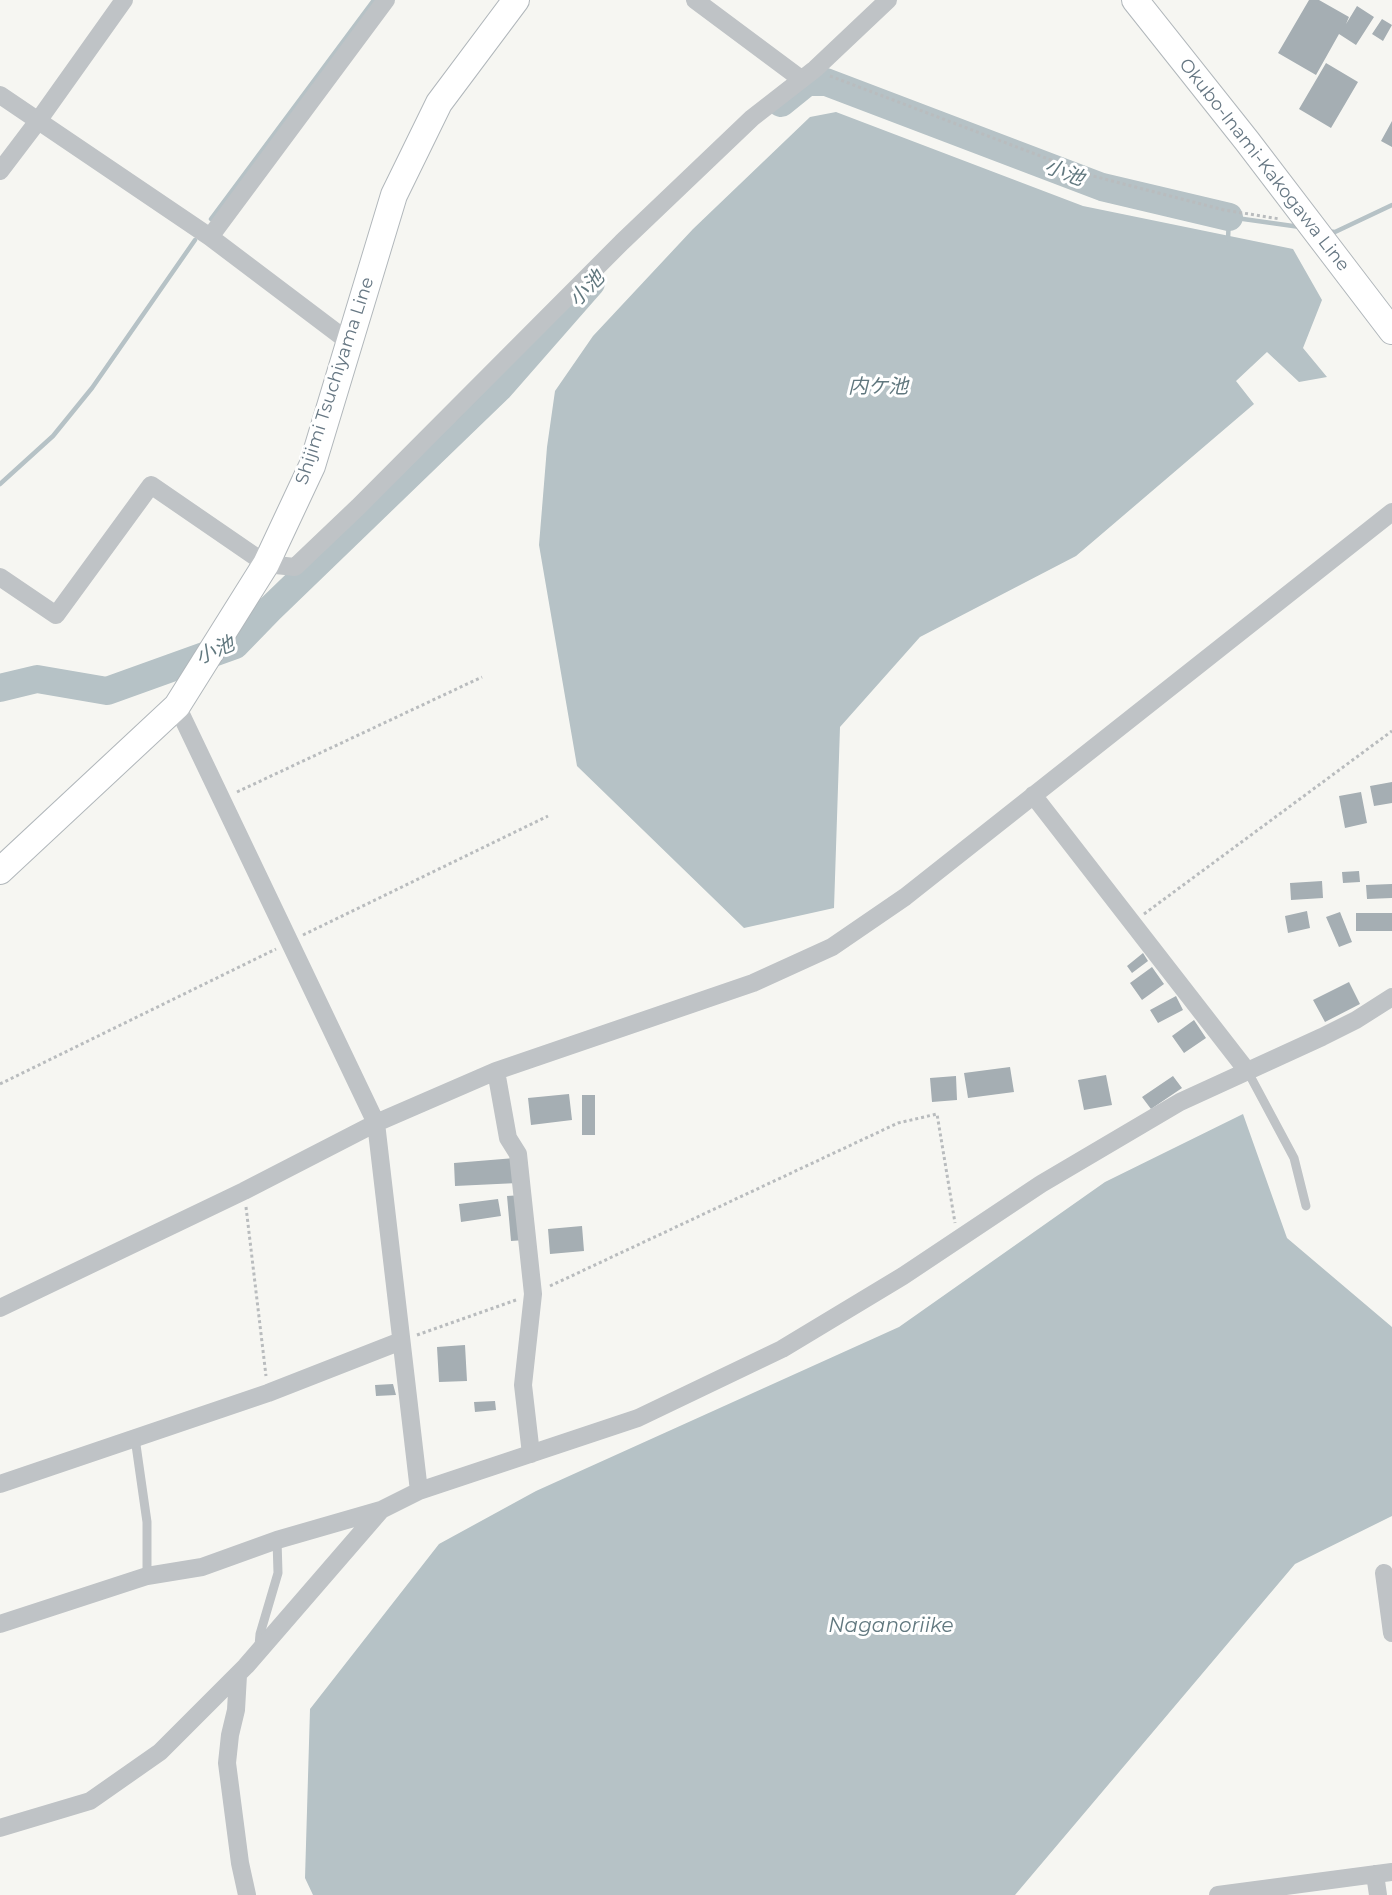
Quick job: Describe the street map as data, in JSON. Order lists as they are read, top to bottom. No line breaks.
{"streets":{"main road":["Okubo-Inami-Kakogawa Line","Shijimi Tsuchiyama Line"]},"water":["小池","内ケ池","Naganoriike"]}
